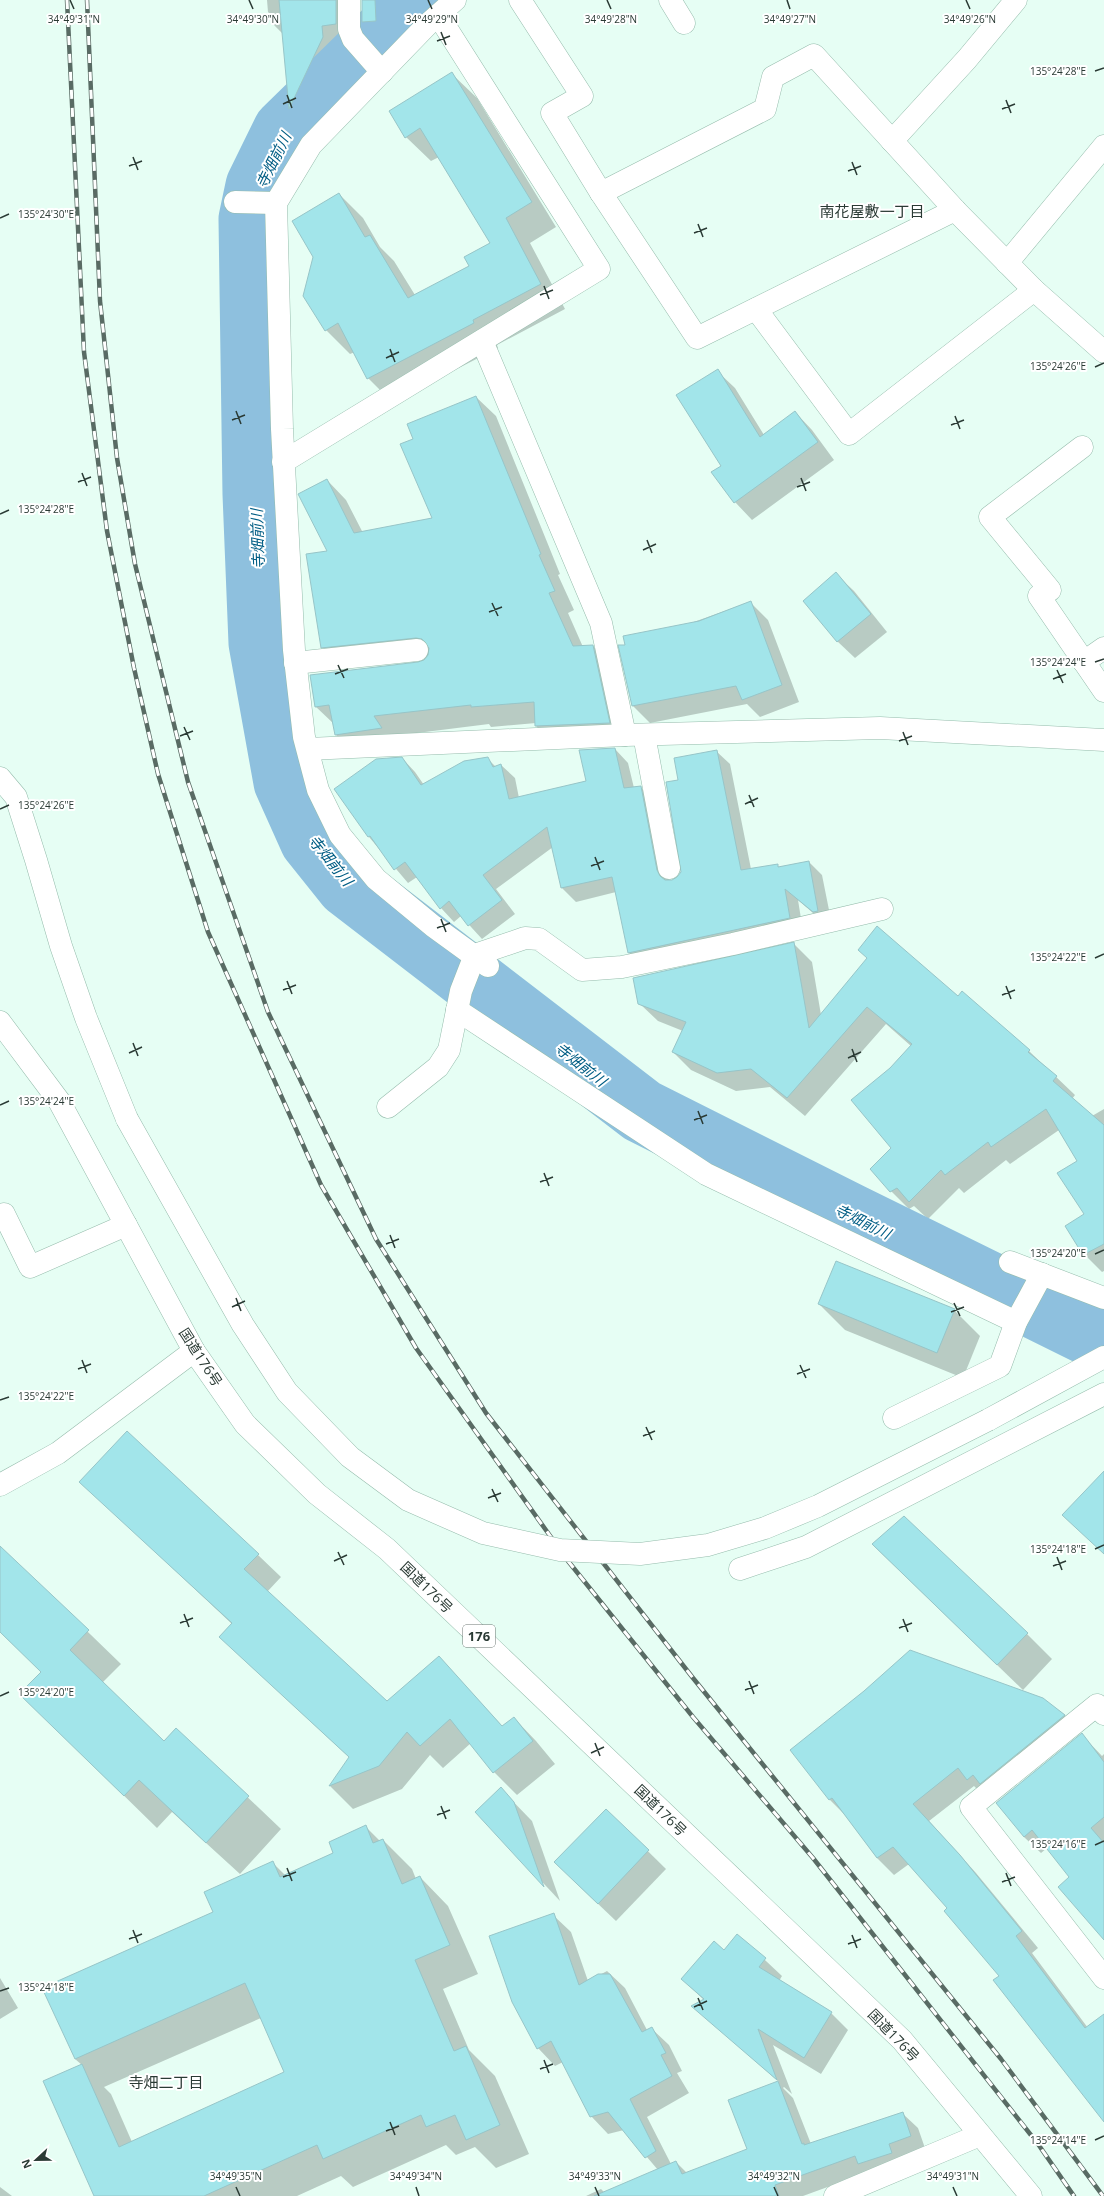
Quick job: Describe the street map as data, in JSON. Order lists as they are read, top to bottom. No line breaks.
{"streets":{"main road":["国道176号","176"]},"districts":["南花屋敷一丁目","寺畑二丁目"],"water":["寺畑前川"],"north":"left","coordinates":["34°49'31\"N","34°49'30\"N","34°49'29\"N","34°49'28\"N","34°49'27\"N","34°49'26\"N","135°24'28\"E","135°24'30\"E","135°24'26\"E","135°24'24\"E","135°24'22\"E","135°24'20\"E","135°24'18\"E","135°24'16\"E","135°24'14\"E","34°49'35\"N","34°49'34\"N","34°49'33\"N","34°49'32\"N"]}
